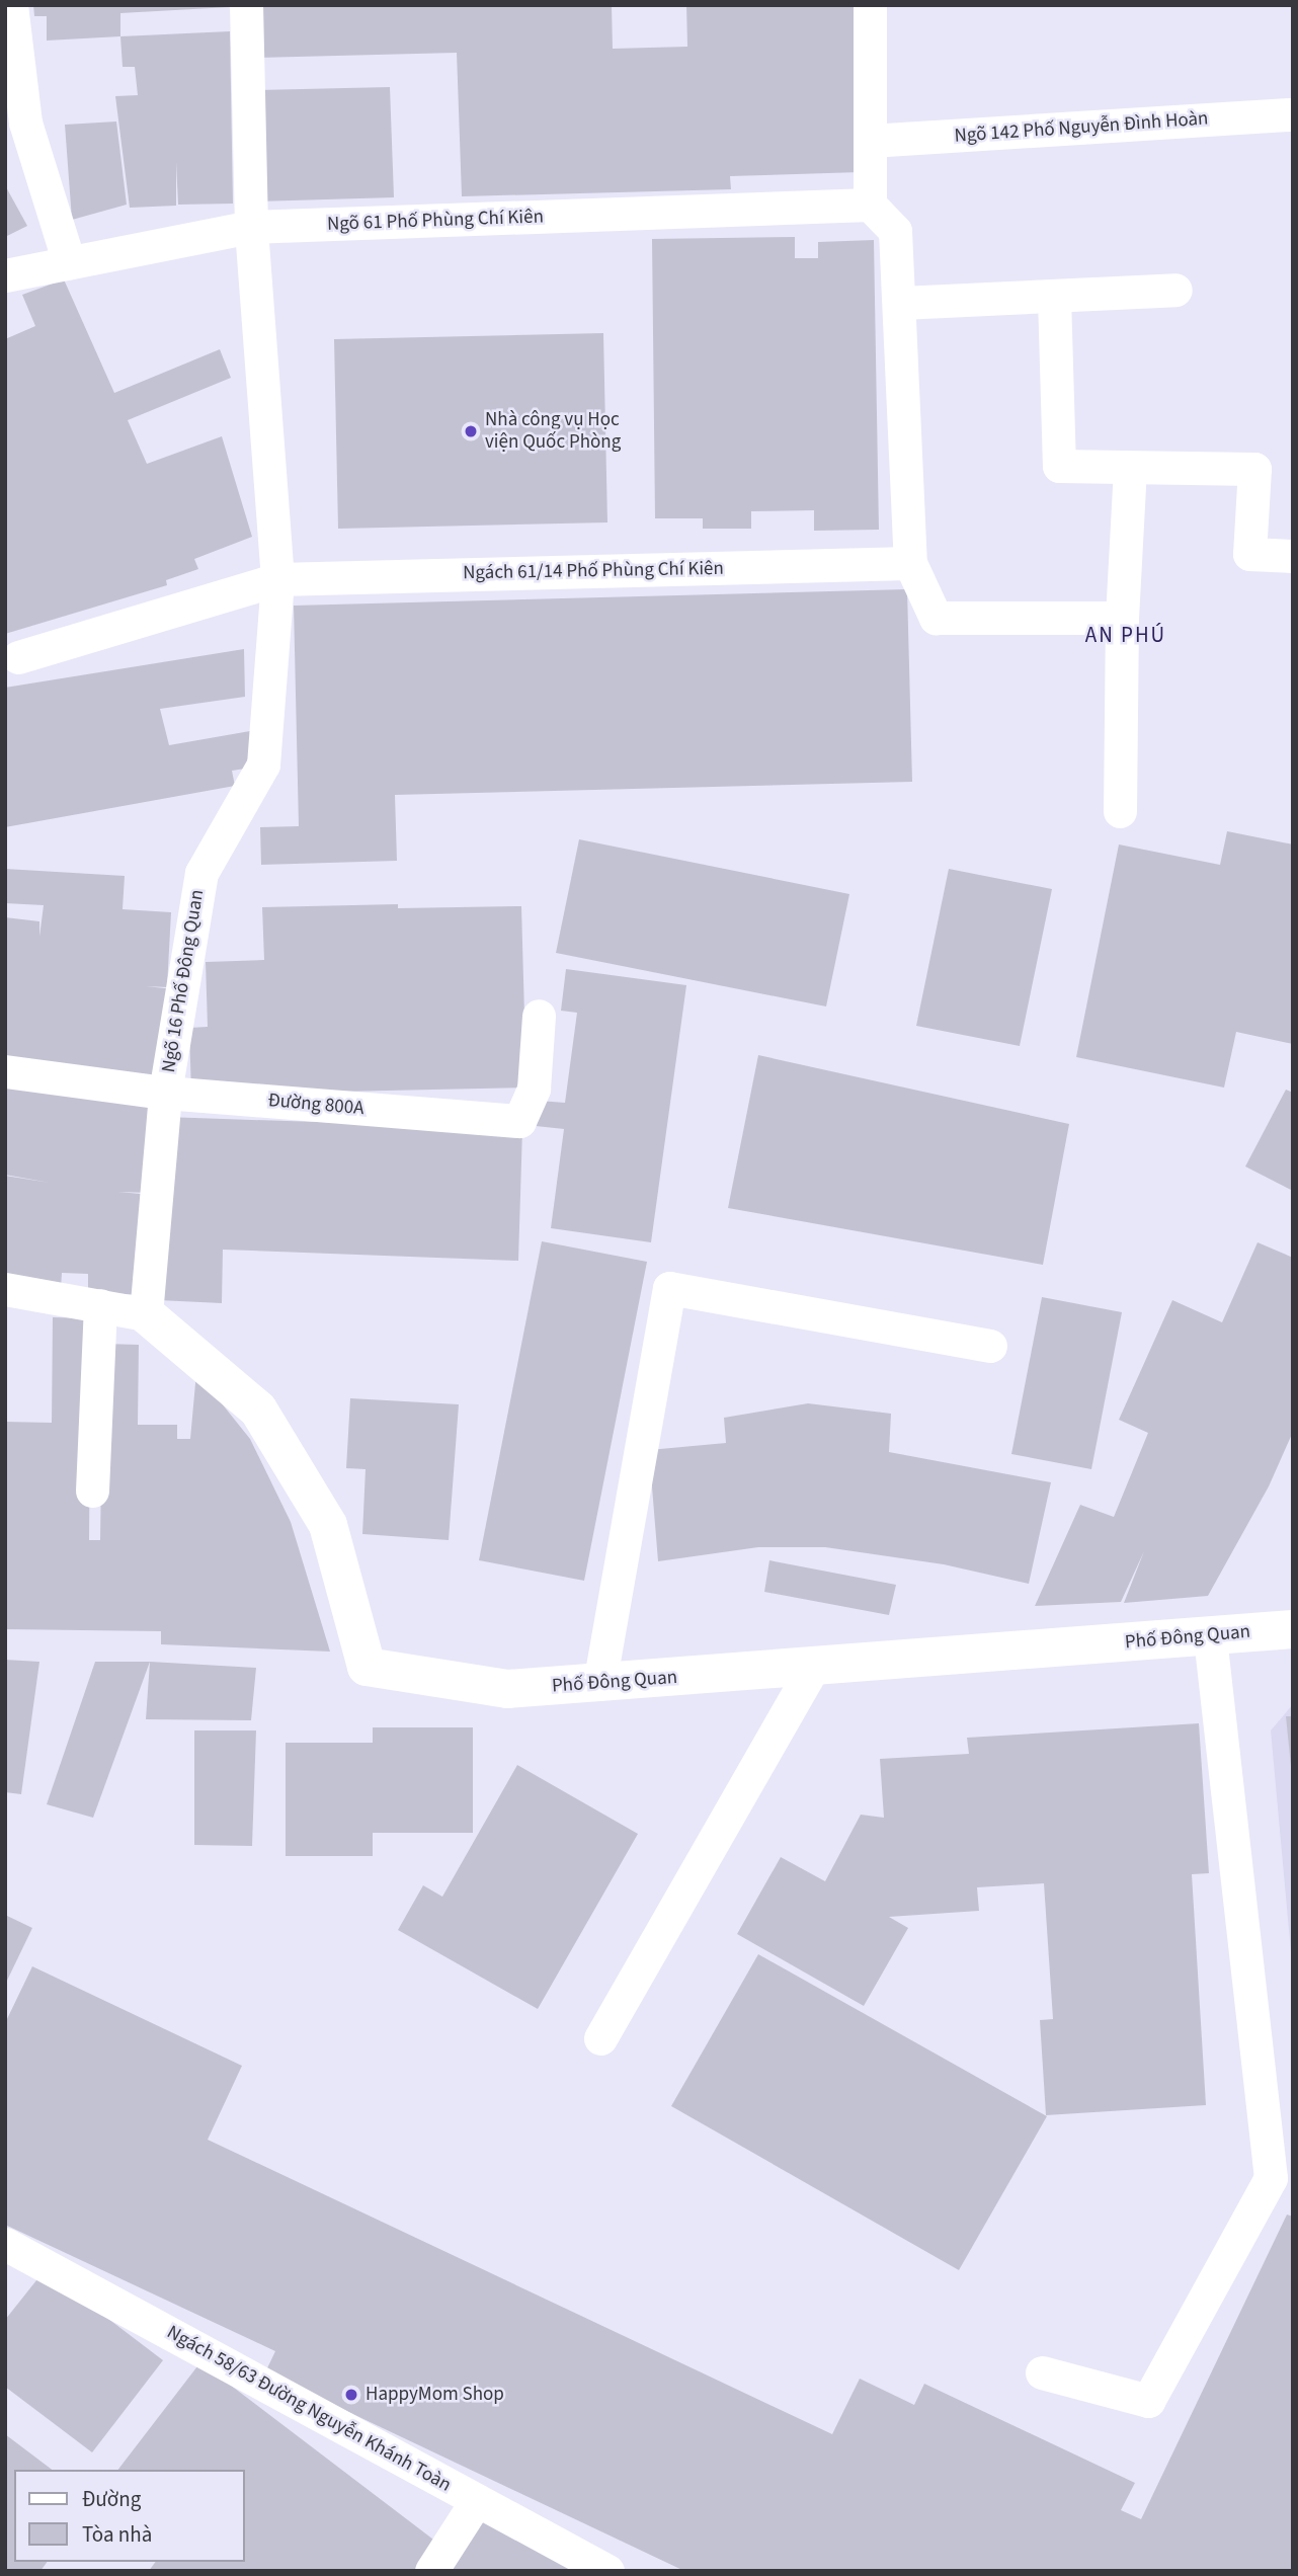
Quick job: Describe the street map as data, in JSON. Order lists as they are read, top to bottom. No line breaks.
{"streets":{"street":["Phố Đông Quan"],"lane":["Ngõ 142 Phố Nguyễn Đình Hoàn","Ngõ 61 Phố Phùng Chí Kiên","Ngách 61/14 Phố Phùng Chí Kiên","Ngõ 16 Phố Đông Quan","Đường 800A","Ngách 58/63 Đường Nguyễn Khánh Toàn"]},"crossings":[["Ngách 61/14 Phố Phùng Chí Kiên","Ngõ 16 Phố Đông Quan"],["Ngõ 16 Phố Đông Quan","Đường 800A"],["Ngõ 16 Phố Đông Quan","Phố Đông Quan"]],"districts":["AN PHÚ"],"places":["Nhà công vụ Học viện Quốc Phòng","HappyMom Shop"],"legend":["Đường","Tòa nhà"]}
